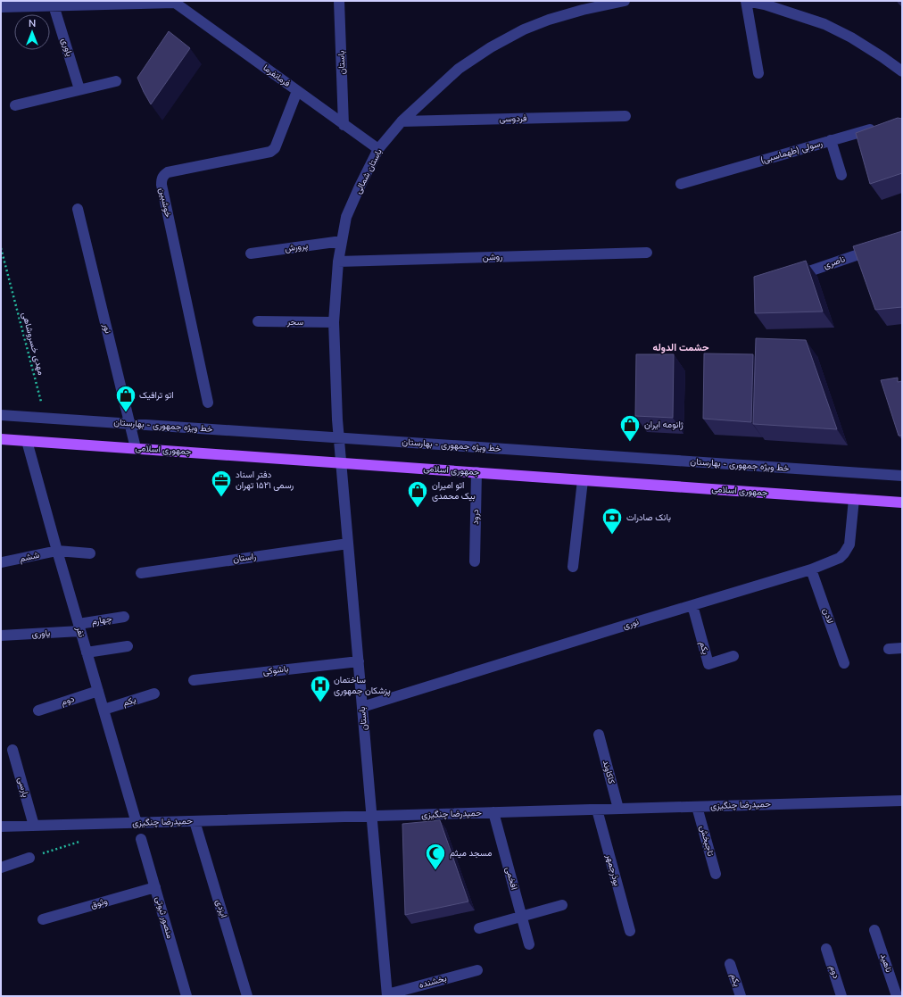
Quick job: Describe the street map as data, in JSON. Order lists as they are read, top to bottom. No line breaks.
{"streets":{"main road":["جمهوری اسلامی"],"street":["یاوری","باستان","فرمانفرما","فردوسی","رسولی (طهماسبی)","باستان شمالی","خوشبین","پرورش","روشن","ناصری","سحر","نور","خط ویژه جمهوری - بهارستان","درود","ششم","راستان","لادن","چهارم","نوری","نفر","یکم","باشوکی","دوم","کاکاوند","پارسی","حمیدرضا چنگیزی","تاجبخش","بوذرجمهر","افخمی","وثوق","ایزدی","منصور ثبوتی","ناهید","بخشنده"],"path":["مهدی خسروشاهی"]},"crossings":[["یاوری","چهارم"],["یاوری","نفر"],["باستان","فرمانفرما"],["باستان","باستان شمالی"],["باستان","خط ویژه جمهوری - بهارستان"],["باستان","جمهوری اسلامی"],["باستان","راستان"],["باستان","نوری"],["باستان","باشوکی"],["باستان","حمیدرضا چنگیزی"],["باستان","بخشنده"],["فرمانفرما","باستان شمالی"],["فرمانفرما","خوشبین"],["فردوسی","باستان شمالی"],["باستان شمالی","پرورش"],["باستان شمالی","روشن"],["باستان شمالی","سحر"],["نور","خط ویژه جمهوری - بهارستان"],["نور","جمهوری اسلامی"],["مهدی خسروشاهی","خط ویژه جمهوری - بهارستان"],["جمهوری اسلامی","درود"],["جمهوری اسلامی","نوری"],["جمهوری اسلامی","نفر"],["ششم","نفر"],["لادن","نوری"],["چهارم","نفر"],["نوری","یکم"],["نفر","یکم"],["نفر","دوم"],["نفر","حمیدرضا چنگیزی"],["کاکاوند","حمیدرضا چنگیزی"],["پارسی","حمیدرضا چنگیزی"],["حمیدرضا چنگیزی","تاجبخش"],["حمیدرضا چنگیزی","بوذرجمهر"],["حمیدرضا چنگیزی","افخمی"],["حمیدرضا چنگیزی","ایزدی"],["وثوق","منصور ثبوتی"]],"districts":["حشمت الدوله"],"places":{"shop":["اتو ترافیک","ژانومه ایران","اتو امیران بیک محمدی"],"office":["دفتر اسناد رسمی ۱۵۲۱ تهران"],"bank":["بانک صادرات"],"hospital":["ساختمان پزشکان جمهوری"],"mosque":["مسجد میثم"]},"north":"top"}
